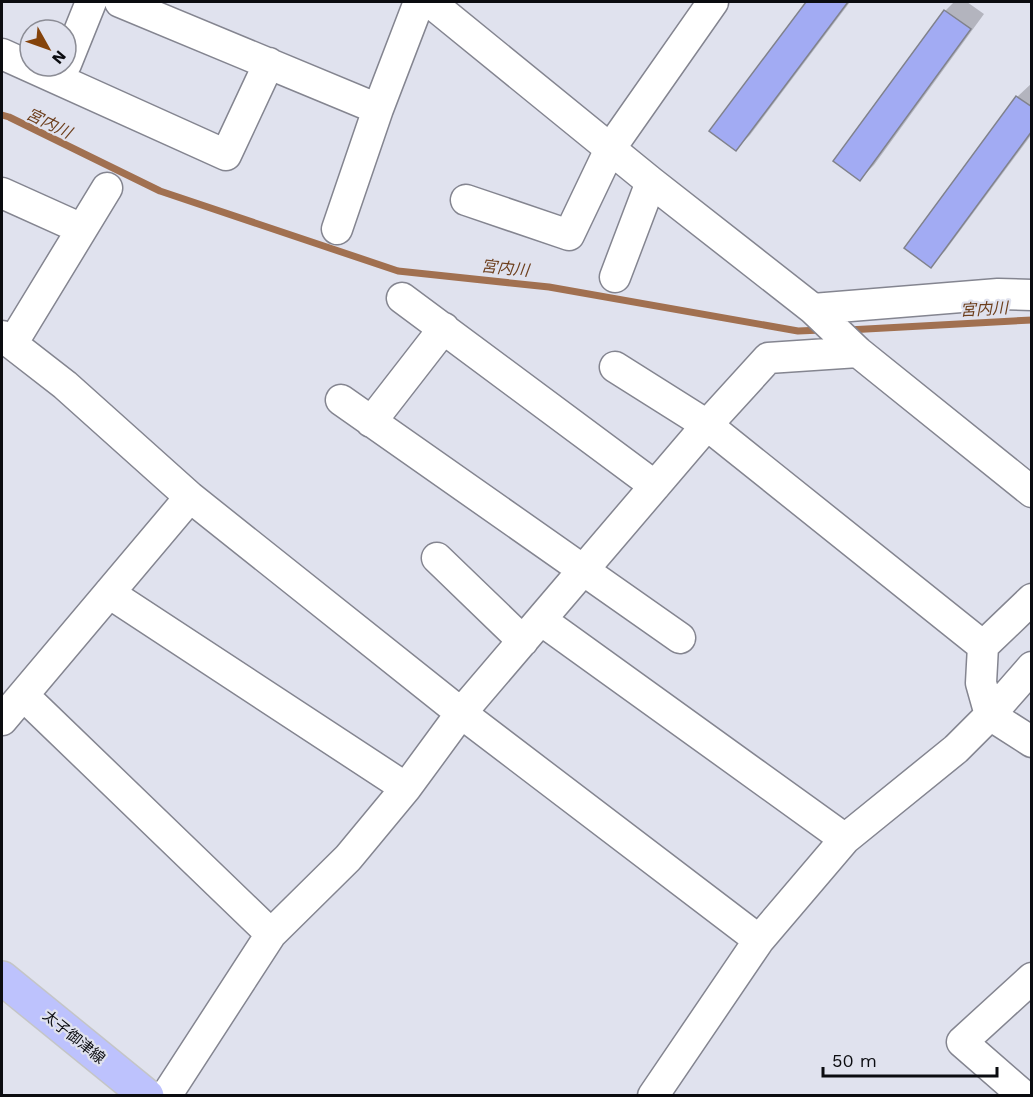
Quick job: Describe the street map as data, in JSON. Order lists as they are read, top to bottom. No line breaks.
{"streets":{"main road":["太子御津線"]},"water":["宮内川"],"scale_bar":"50 m","north":"bottom right"}
